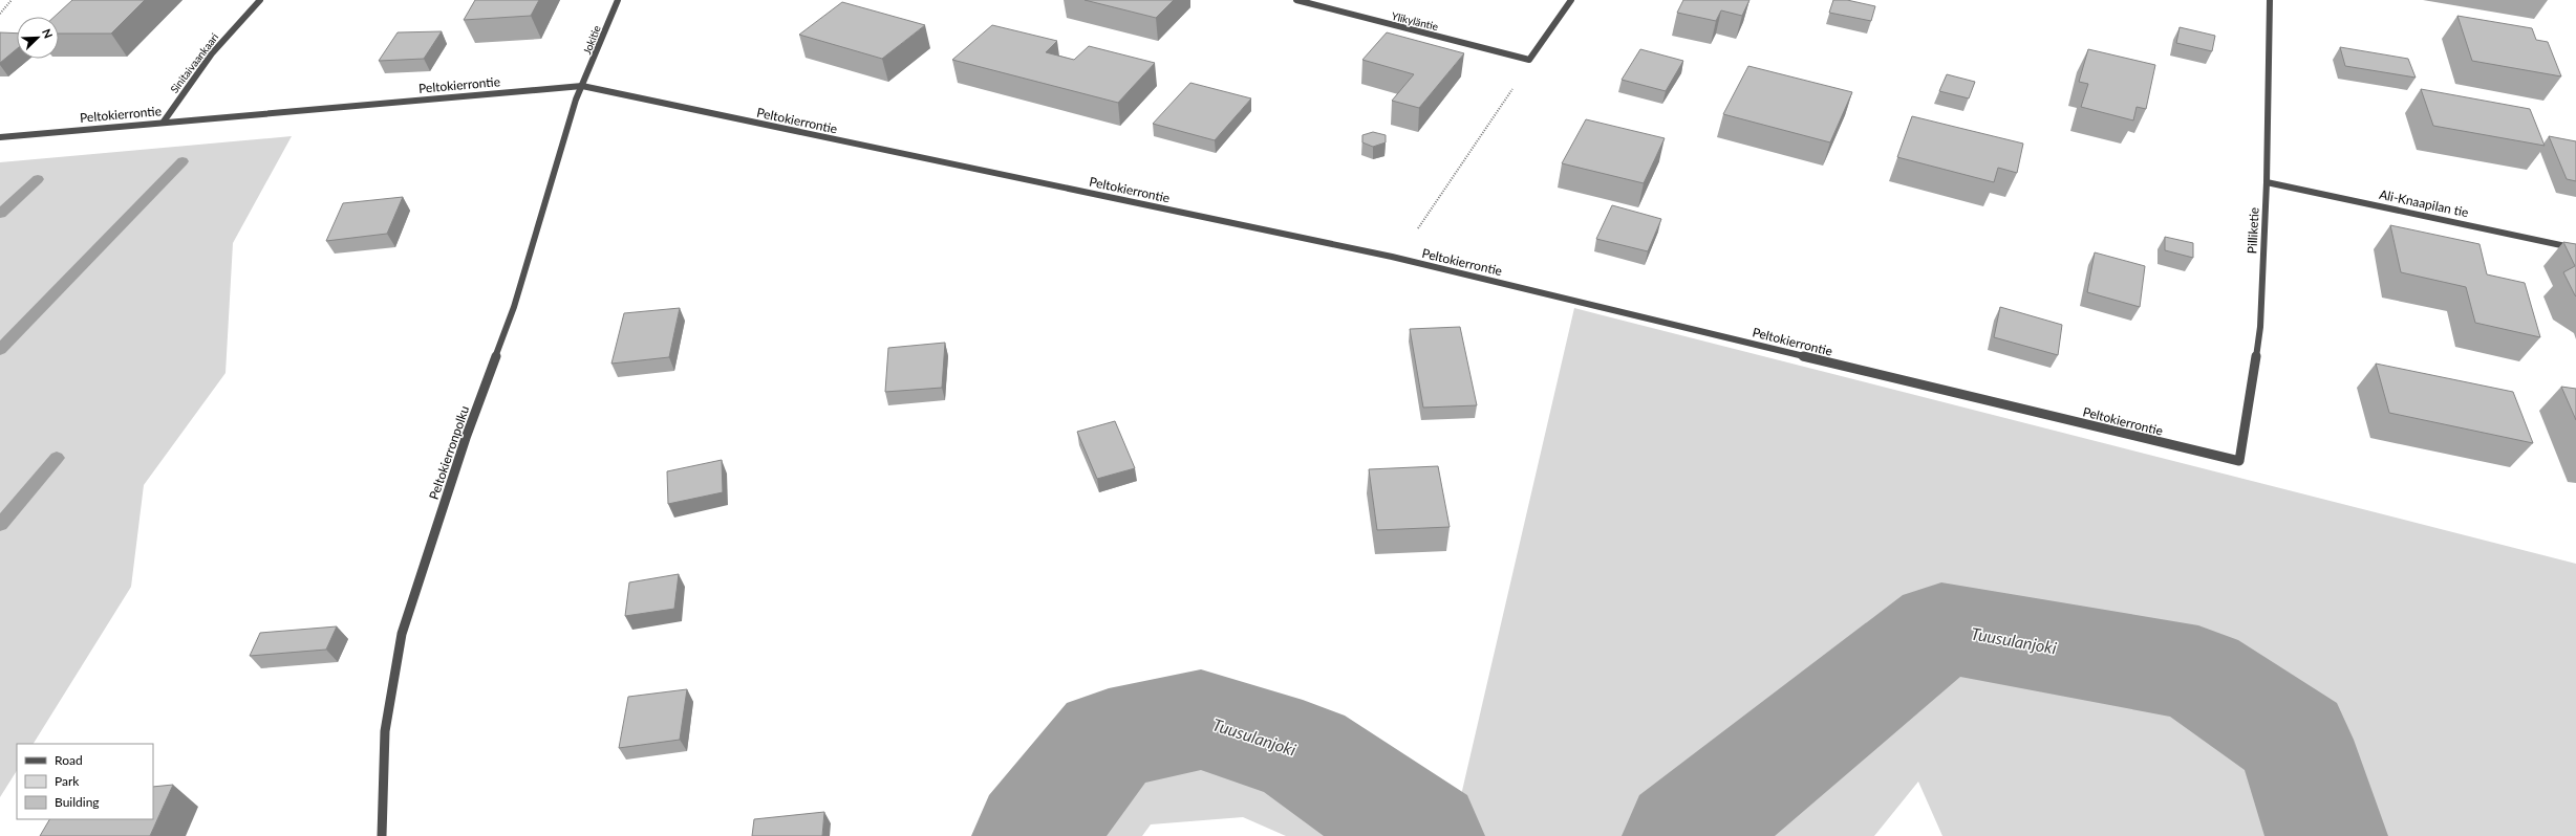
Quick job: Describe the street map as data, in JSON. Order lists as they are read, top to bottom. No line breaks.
{"streets":{"street":["Ylikyläntie","Jokitie","Sinitaivaankaari","Peltokierrontie","Ali-Knaapilan tie","Pilliketie","Peltokierronpolku"]},"crossings":[["Jokitie","Peltokierrontie"],["Jokitie","Peltokierronpolku"],["Sinitaivaankaari","Peltokierrontie"],["Peltokierrontie","Pilliketie"],["Peltokierrontie","Peltokierronpolku"],["Ali-Knaapilan tie","Pilliketie"]],"water":["Tuusulanjoki"],"legend":["Road","Park","Building"],"north":"top right"}
